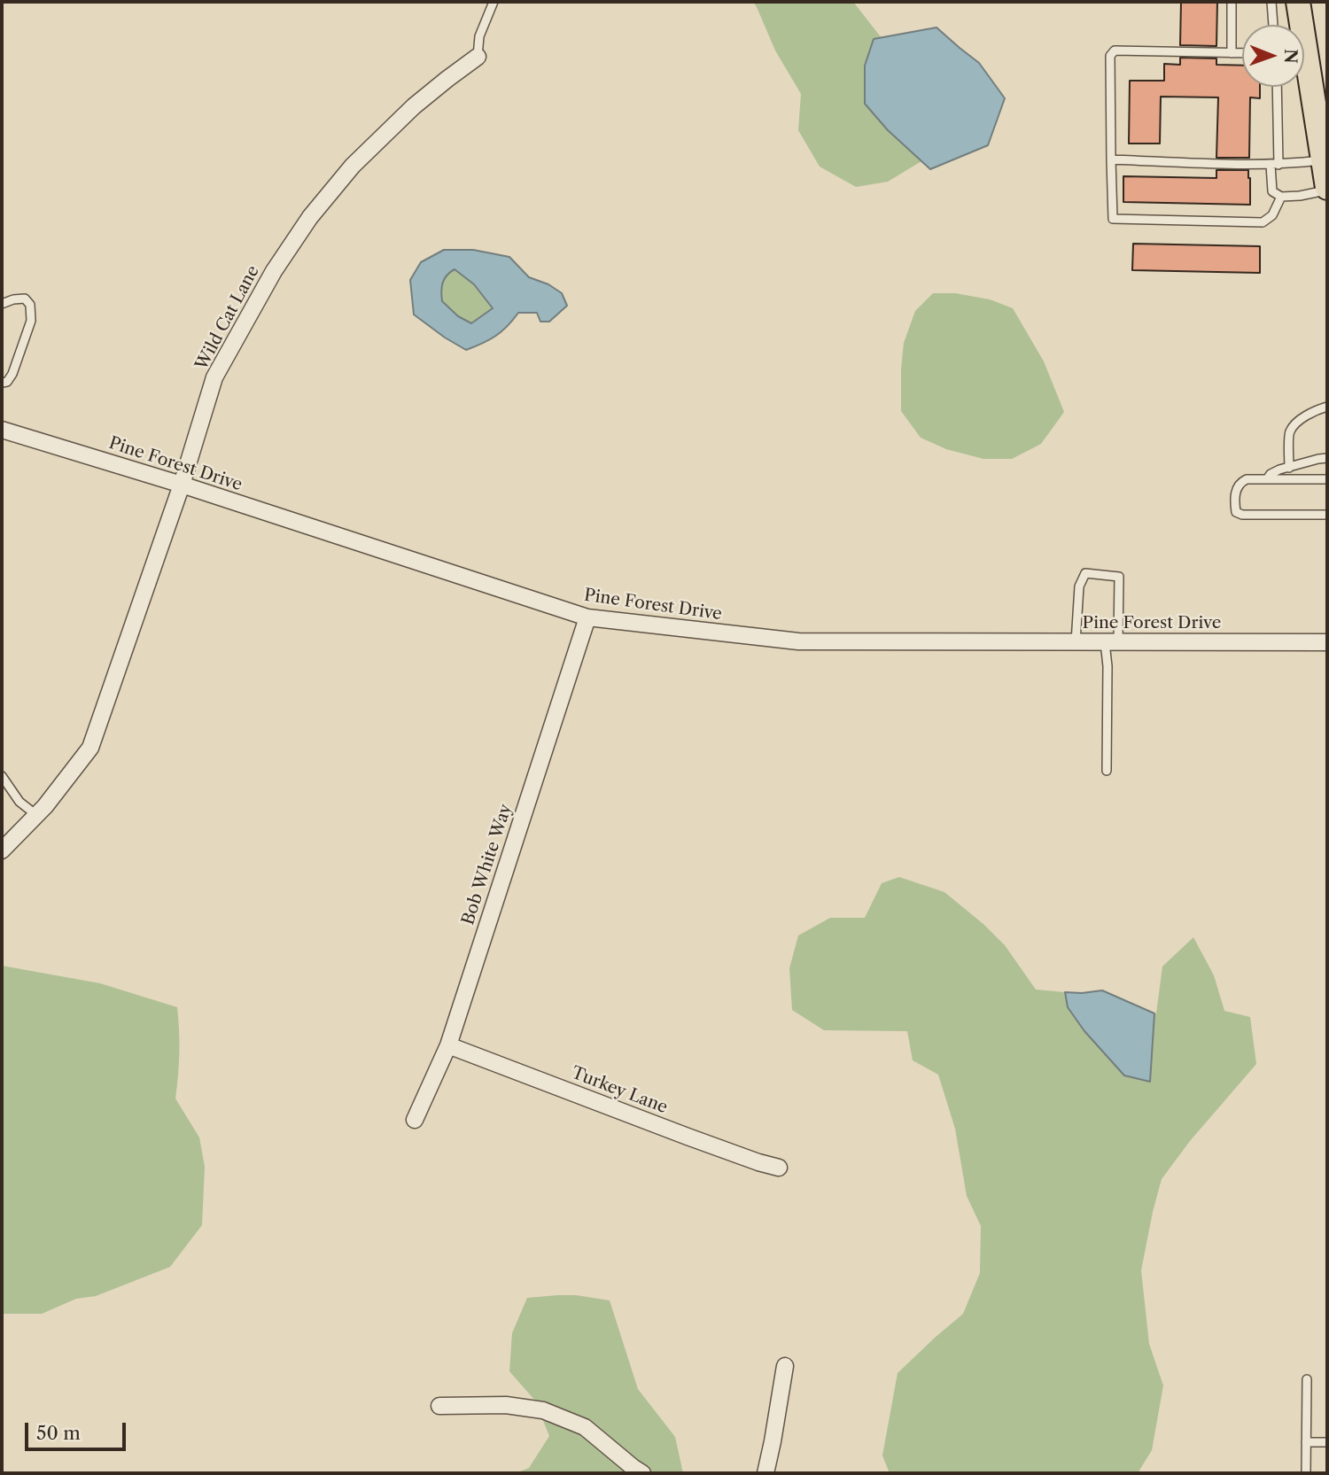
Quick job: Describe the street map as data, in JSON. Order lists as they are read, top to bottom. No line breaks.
{"streets":{"street":["Wild Cat Lane","Pine Forest Drive","Bob White Way","Turkey Lane"]},"crossings":[["Wild Cat Lane","Pine Forest Drive"],["Pine Forest Drive","Bob White Way"],["Bob White Way","Turkey Lane"]],"scale_bar":"50 m","north":"right"}
